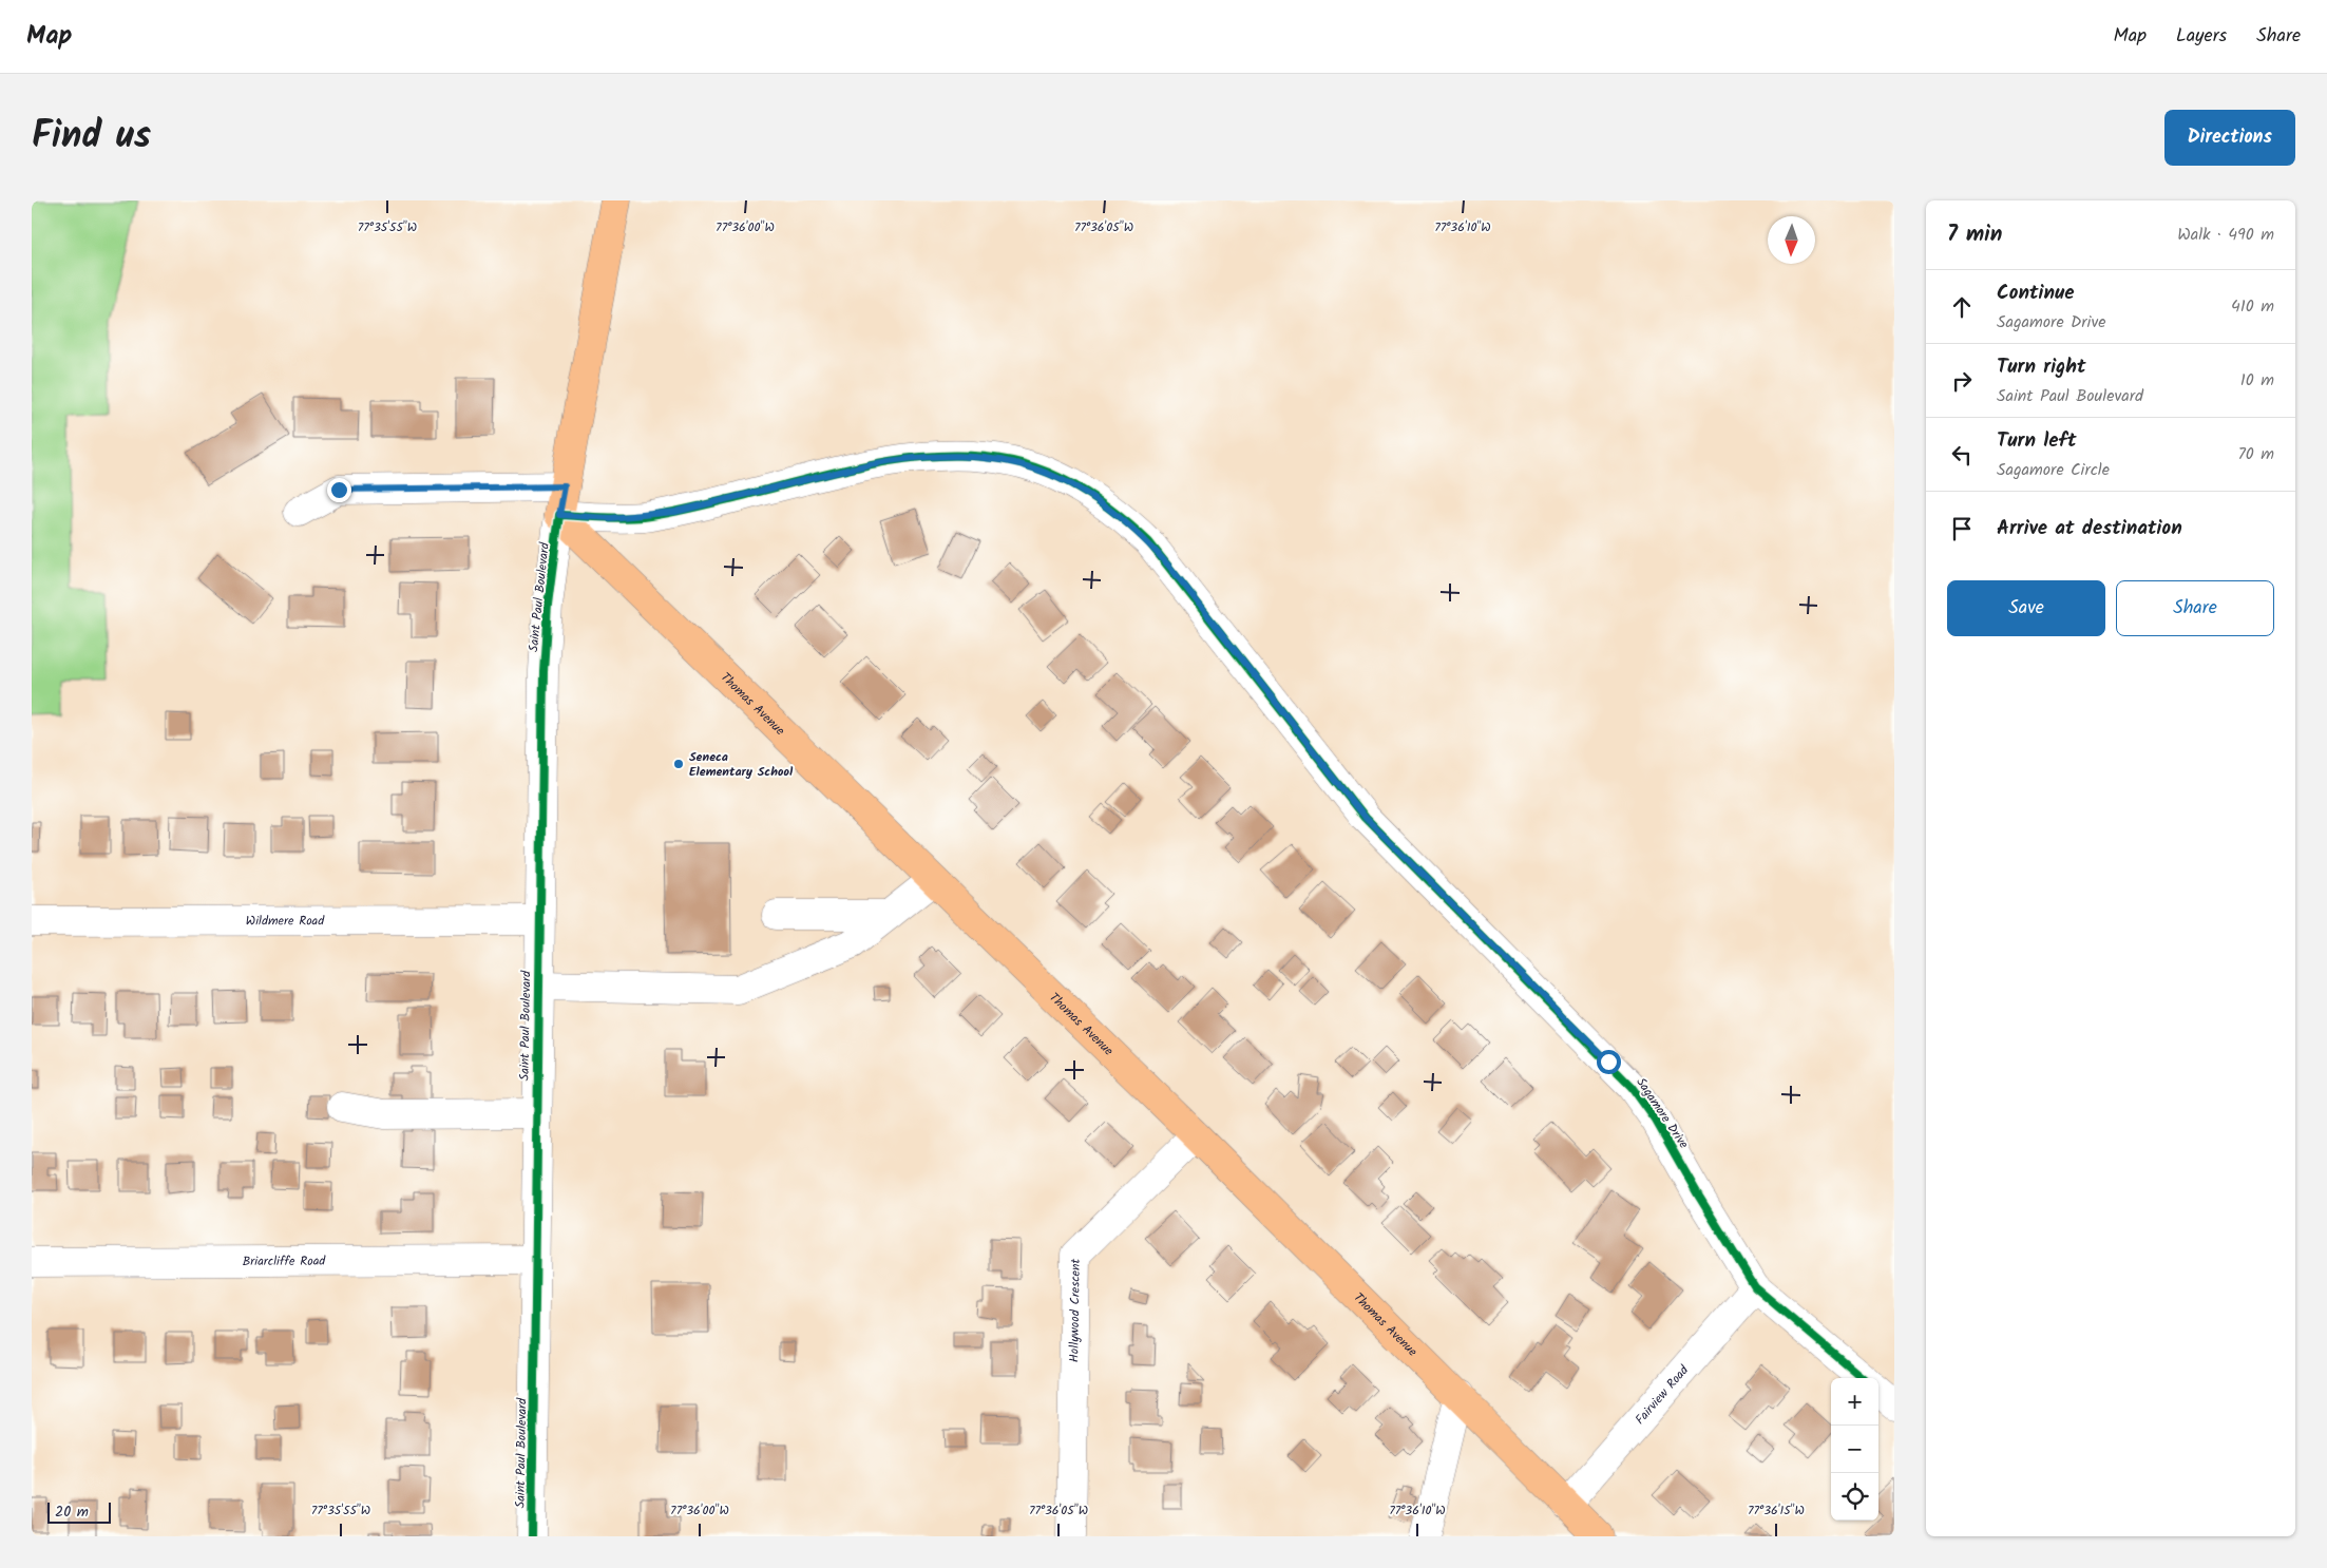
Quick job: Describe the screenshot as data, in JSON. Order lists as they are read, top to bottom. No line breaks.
{"streets":{"main road":["Saint Paul Boulevard","Thomas Avenue"],"street":["Wildmere Road","Sagamore Drive","Briarcliffe Road","Hollywood Crescent","Fairview Road"]},"crossings":[["Saint Paul Boulevard","Thomas Avenue"],["Saint Paul Boulevard","Wildmere Road"],["Saint Paul Boulevard","Sagamore Drive"],["Saint Paul Boulevard","Briarcliffe Road"],["Thomas Avenue","Sagamore Drive"],["Thomas Avenue","Hollywood Crescent"],["Thomas Avenue","Fairview Road"],["Sagamore Drive","Fairview Road"]],"places":["Seneca Elementary School"],"scale_bar":"20 m","north":"bottom","page":{"header":"Map","nav":["Map","Layers","Share"],"title":"Find us","buttons":["Directions",["Save","Share"]],"heading":["7 min","Walk · 490 m"],"list":[["Continue","Sagamore Drive","410 m"],["Turn right","Saint Paul Boulevard","10 m"],["Turn left","Sagamore Circle","70 m"],"Arrive at destination"],"map_buttons":["+","−"],"scale":"20 m"},"coordinates":["77°35'55\"W","77°36'00\"W","77°36'05\"W","77°36'10\"W","77°36'15\"W"]}
